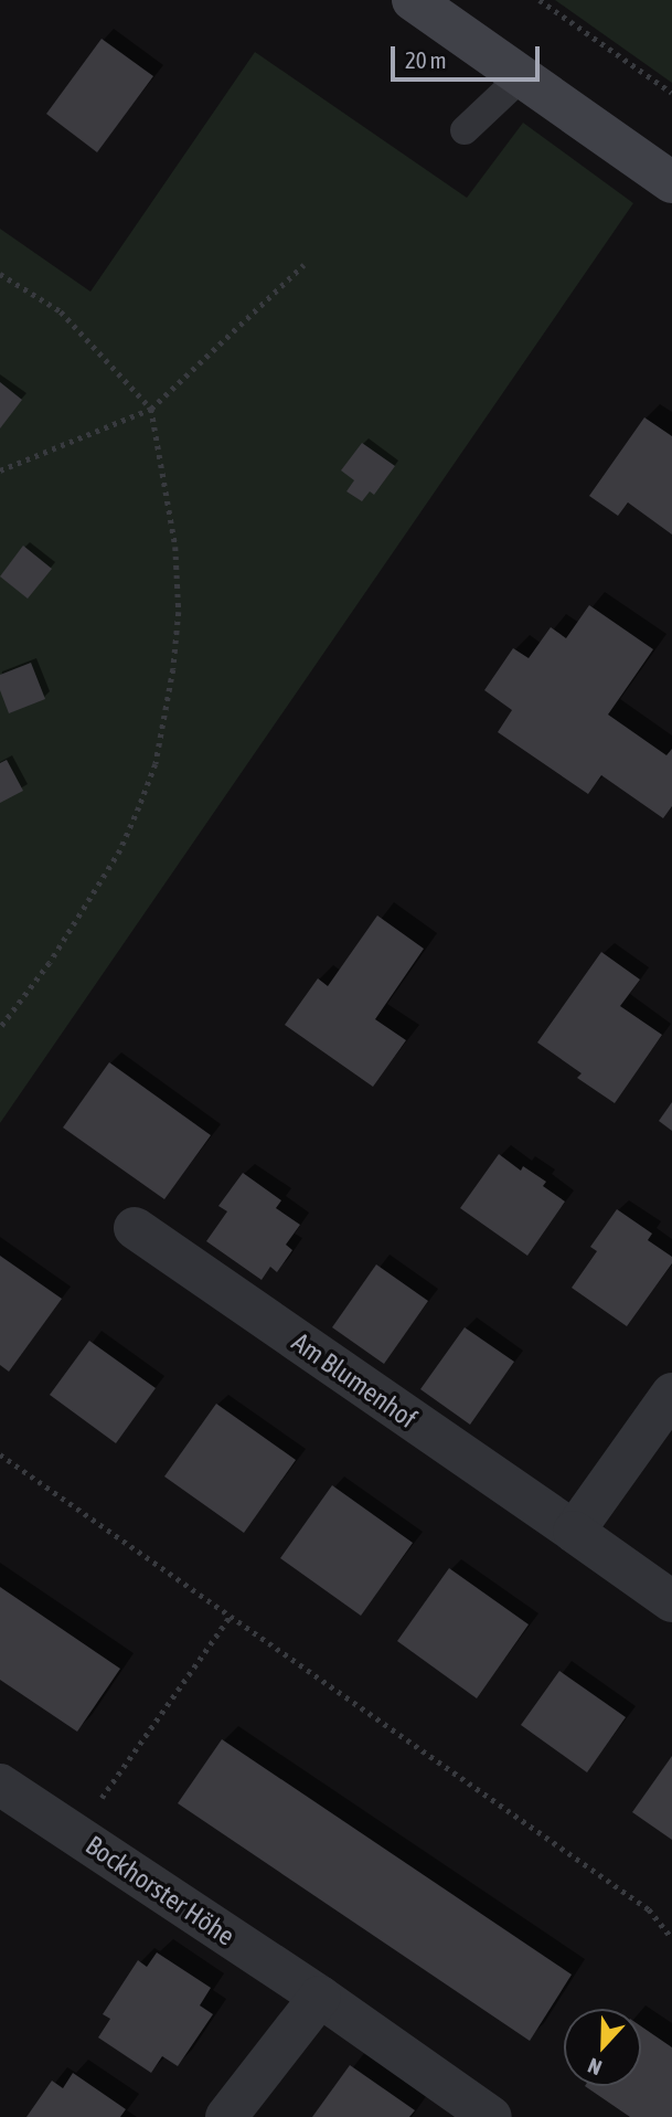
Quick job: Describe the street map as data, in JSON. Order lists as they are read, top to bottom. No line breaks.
{"streets":{"street":["Am Blumenhof","Bockhorster Höhe"]},"scale_bar":"20 m","north":"bottom"}
